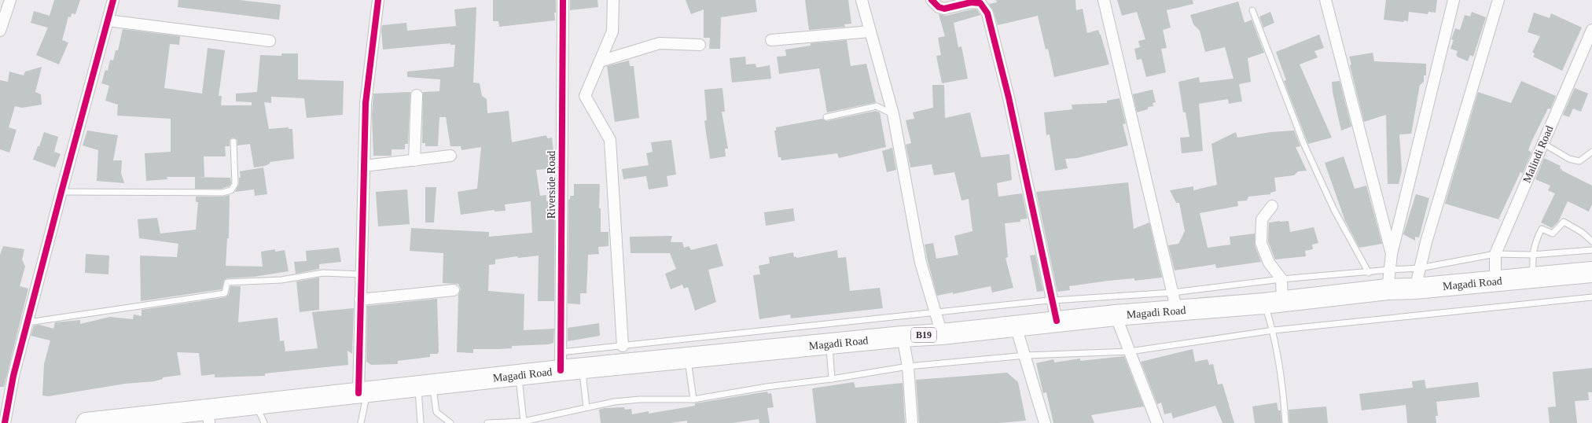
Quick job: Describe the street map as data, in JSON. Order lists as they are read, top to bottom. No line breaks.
{"streets":{"highway":["Magadi Road","B19"],"street":["Malindi Road","Riverside Road"]},"crossings":[["Malindi Road","Magadi Road"],["Riverside Road","Magadi Road"]]}
